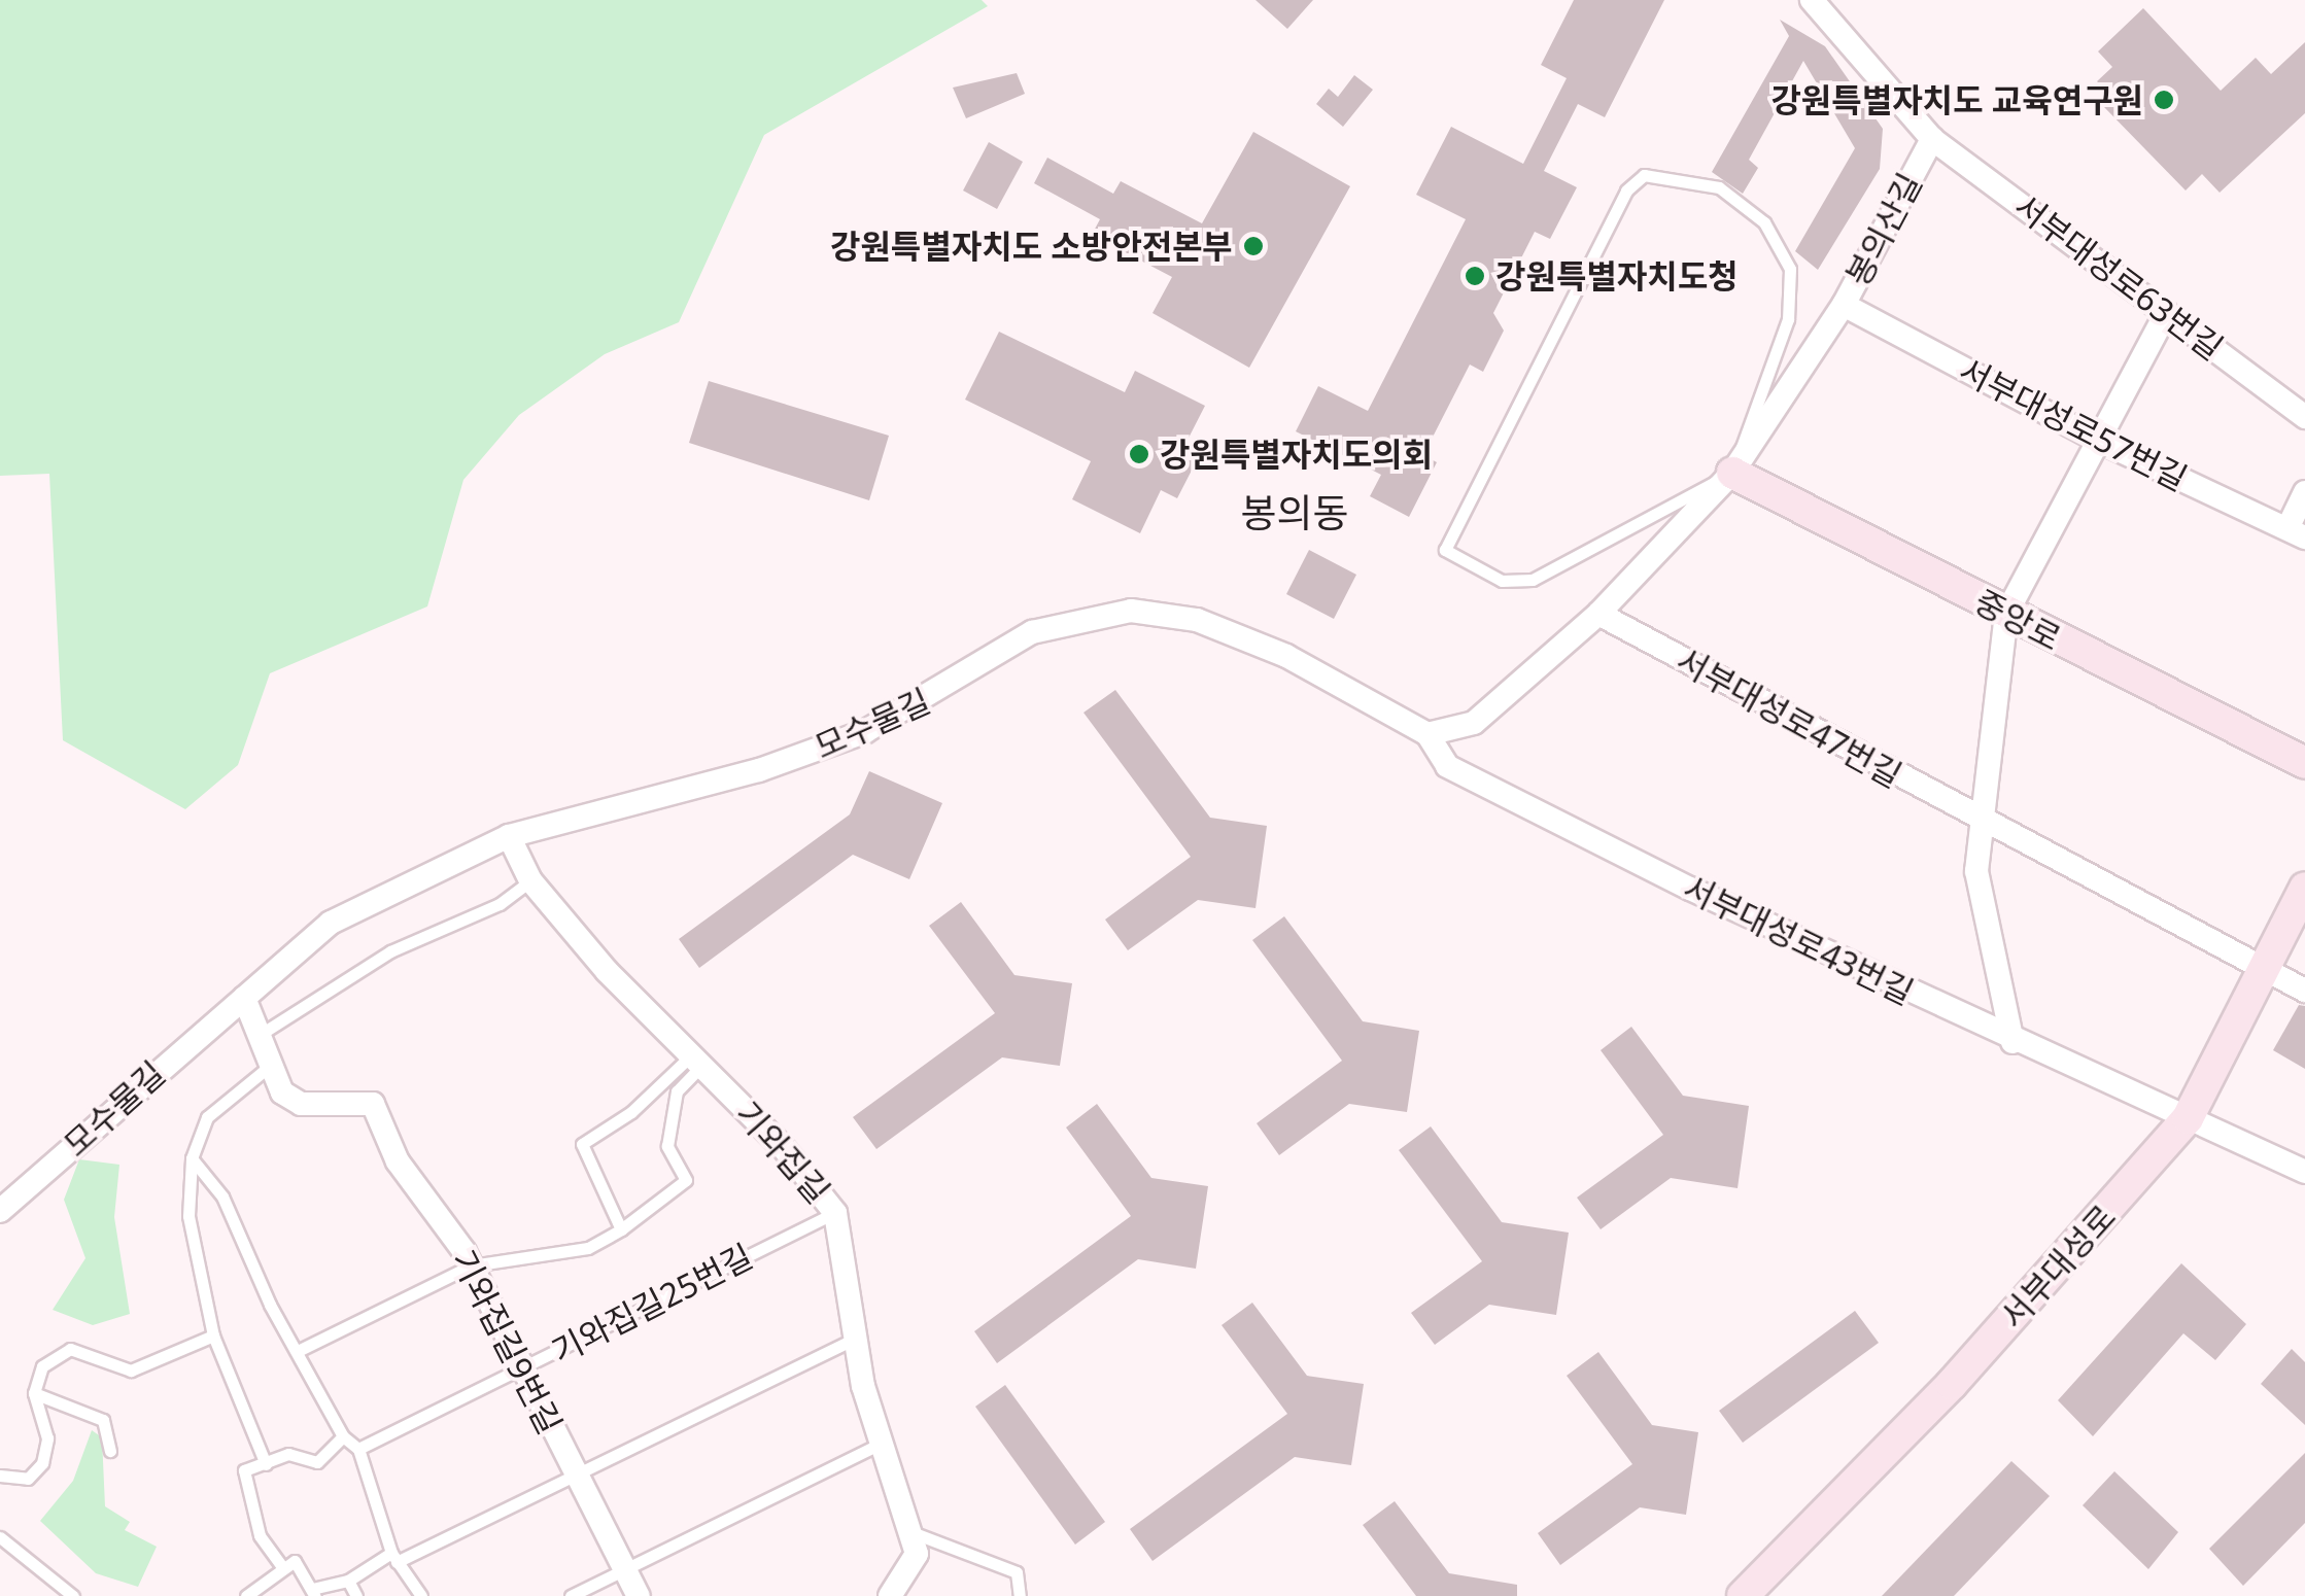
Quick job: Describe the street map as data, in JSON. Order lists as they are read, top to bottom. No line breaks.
{"streets":{"street":["봉의산길","서부대성로63번길","서부대성로57번길","중앙로","서부대성로47번길","모수물길","서부대성로43번길","기와집길","서부대성로","기와집길9번길"],"lane":["기와집길25번길"]},"crossings":[["봉의산길","서부대성로63번길"],["봉의산길","서부대성로57번길"],["봉의산길","중앙로"],["서부대성로47번길","서부대성로"],["모수물길","서부대성로43번길"],["모수물길","기와집길"],["모수물길","기와집길9번길"],["서부대성로43번길","서부대성로"],["기와집길","기와집길25번길"],["기와집길25번길","기와집길9번길"]],"districts":["봉의동"],"places":["강원특별자치도 교육연구원","강원특별자치도 소방안전본부","강원특별자치도청","강원특별자치도의회"]}
